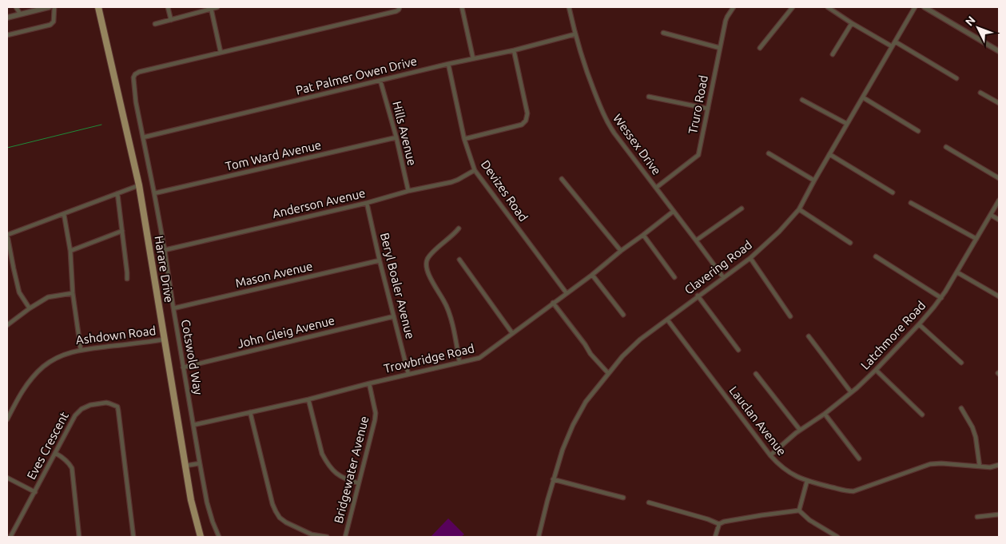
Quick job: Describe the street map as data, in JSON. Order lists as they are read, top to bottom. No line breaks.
{"streets":{"main road":["Harare Drive"],"street":["Pat Palmer Owen Drive","Truro Road","Hills Avenue","Wessex Drive","Tom Ward Avenue","Devizes Road","Anderson Avenue","Clavering Road","Mason Avenue","Beryl Boaler Avenue","John Gleig Avenue","Ashdown Road","Latchmore Road","Cotswold Way","Trowbridge Road","Lauclan Avenue","Eves Crescent","Bridgewater Avenue"]},"crossings":[["Pat Palmer Owen Drive","Hills Avenue"],["Pat Palmer Owen Drive","Wessex Drive"],["Pat Palmer Owen Drive","Devizes Road"],["Pat Palmer Owen Drive","Cotswold Way"],["Truro Road","Wessex Drive"],["Hills Avenue","Tom Ward Avenue"],["Hills Avenue","Anderson Avenue"],["Wessex Drive","Clavering Road"],["Wessex Drive","Trowbridge Road"],["Tom Ward Avenue","Cotswold Way"],["Devizes Road","Anderson Avenue"],["Devizes Road","Trowbridge Road"],["Anderson Avenue","Beryl Boaler Avenue"],["Anderson Avenue","Cotswold Way"],["Clavering Road","Lauclan Avenue"],["Harare Drive","Ashdown Road"],["Mason Avenue","Beryl Boaler Avenue"],["Mason Avenue","Cotswold Way"],["Beryl Boaler Avenue","John Gleig Avenue"],["Beryl Boaler Avenue","Trowbridge Road"],["John Gleig Avenue","Cotswold Way"],["Latchmore Road","Lauclan Avenue"],["Cotswold Way","Trowbridge Road"],["Trowbridge Road","Bridgewater Avenue"]],"north":"top left"}
